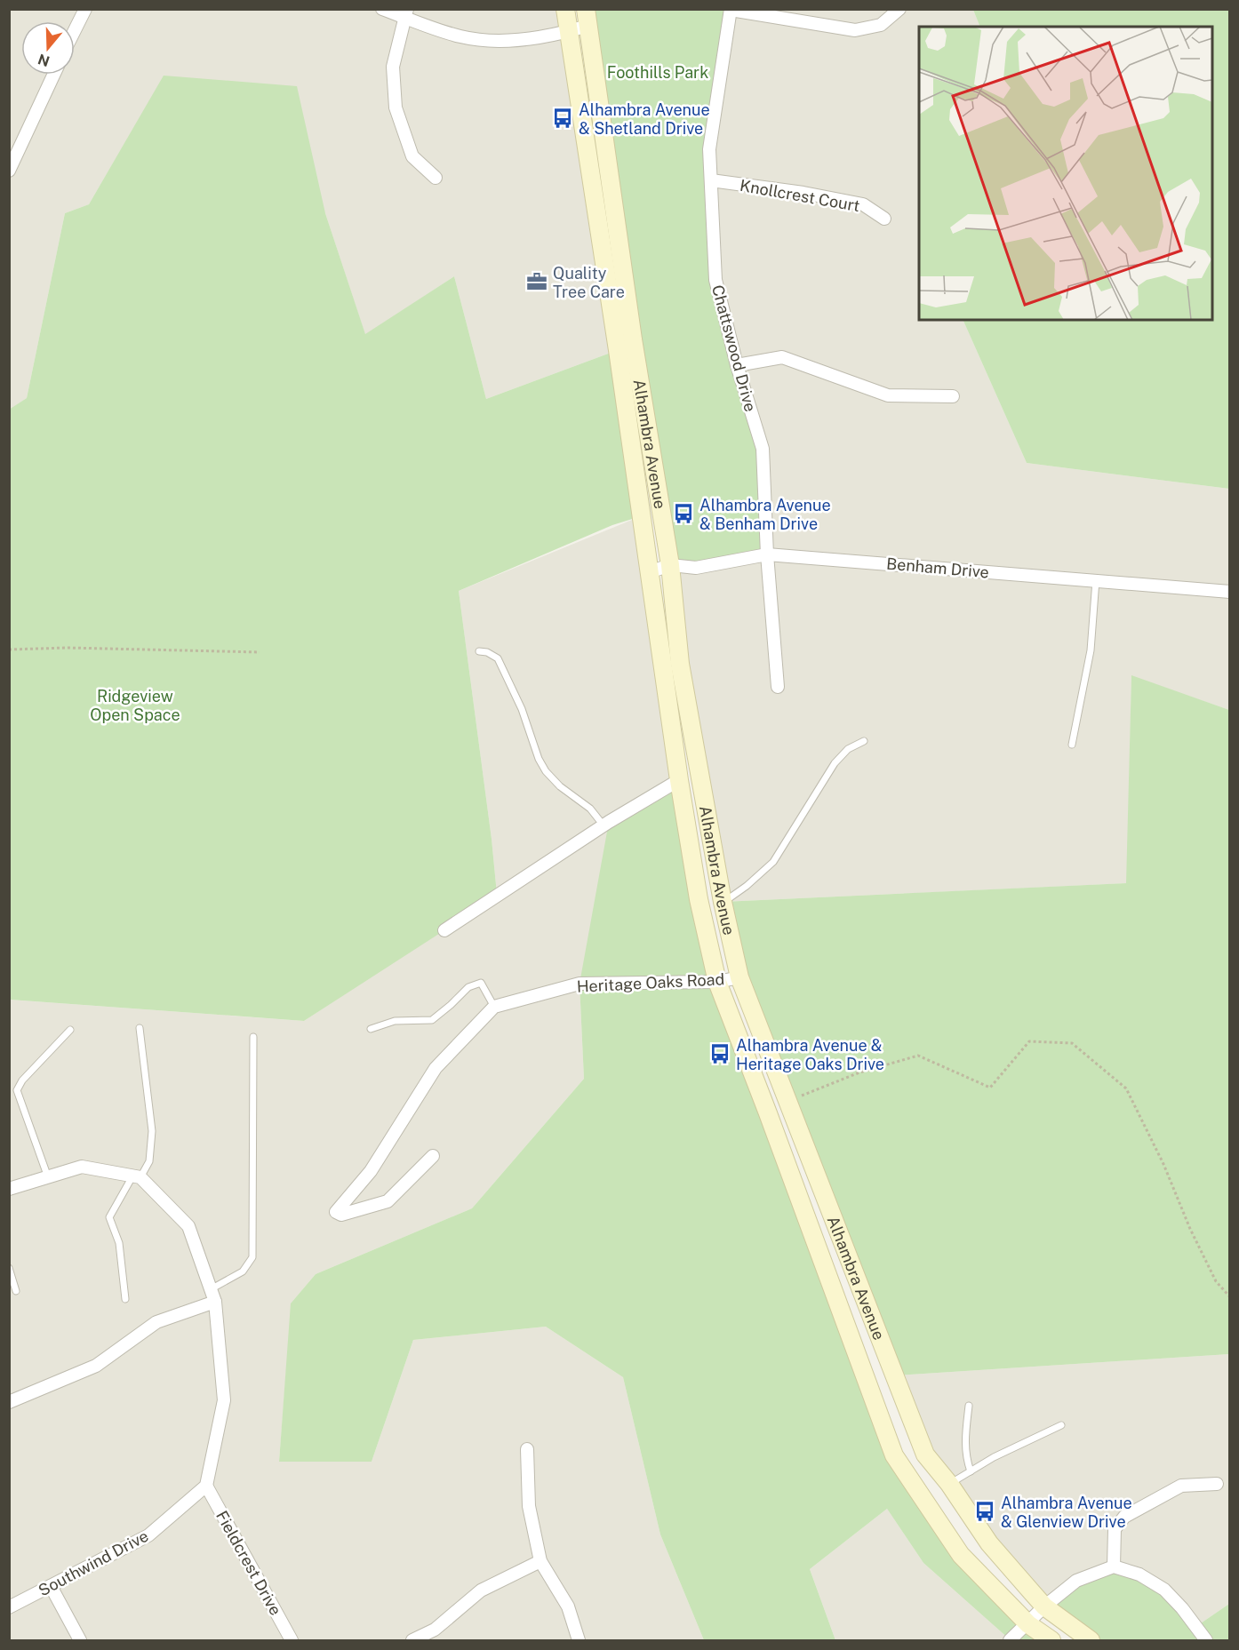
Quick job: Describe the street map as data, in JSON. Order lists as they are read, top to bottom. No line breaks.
{"streets":{"main road":["Alhambra Avenue"],"street":["Knollcrest Court","Chattswood Drive","Benham Drive","Heritage Oaks Road","Southwind Drive","Fieldcrest Drive"]},"crossings":[["Knollcrest Court","Chattswood Drive"],["Chattswood Drive","Benham Drive"],["Alhambra Avenue","Benham Drive"],["Alhambra Avenue","Heritage Oaks Road"],["Southwind Drive","Fieldcrest Drive"]],"parks":["Foothills Park","Ridgeview Open Space"],"places":{"bus stop":["Alhambra Avenue & Shetland Drive","Alhambra Avenue & Benham Drive","Alhambra Avenue & Heritage Oaks Drive","Alhambra Avenue & Glenview Drive"],"office":["Quality Tree Care"]},"north":"bottom"}
